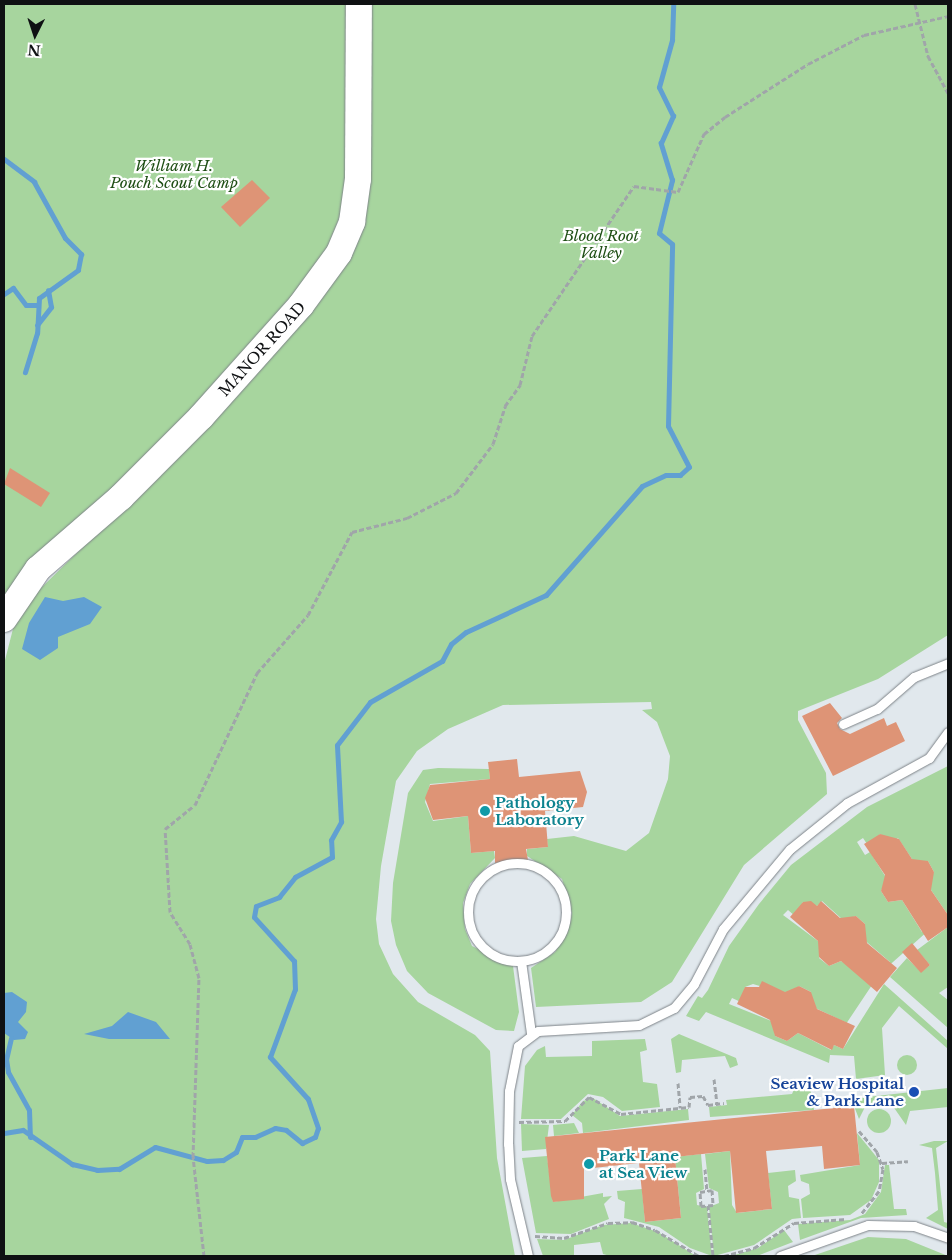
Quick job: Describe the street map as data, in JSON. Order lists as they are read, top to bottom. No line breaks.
{"streets":{"street":["MANOR ROAD"]},"parks":["William H. Pouch Scout Camp","Blood Root Valley"],"places":["Pathology Laboratory","Seaview Hospital & Park Lane","Park Lane at Sea View"],"north":"bottom"}
